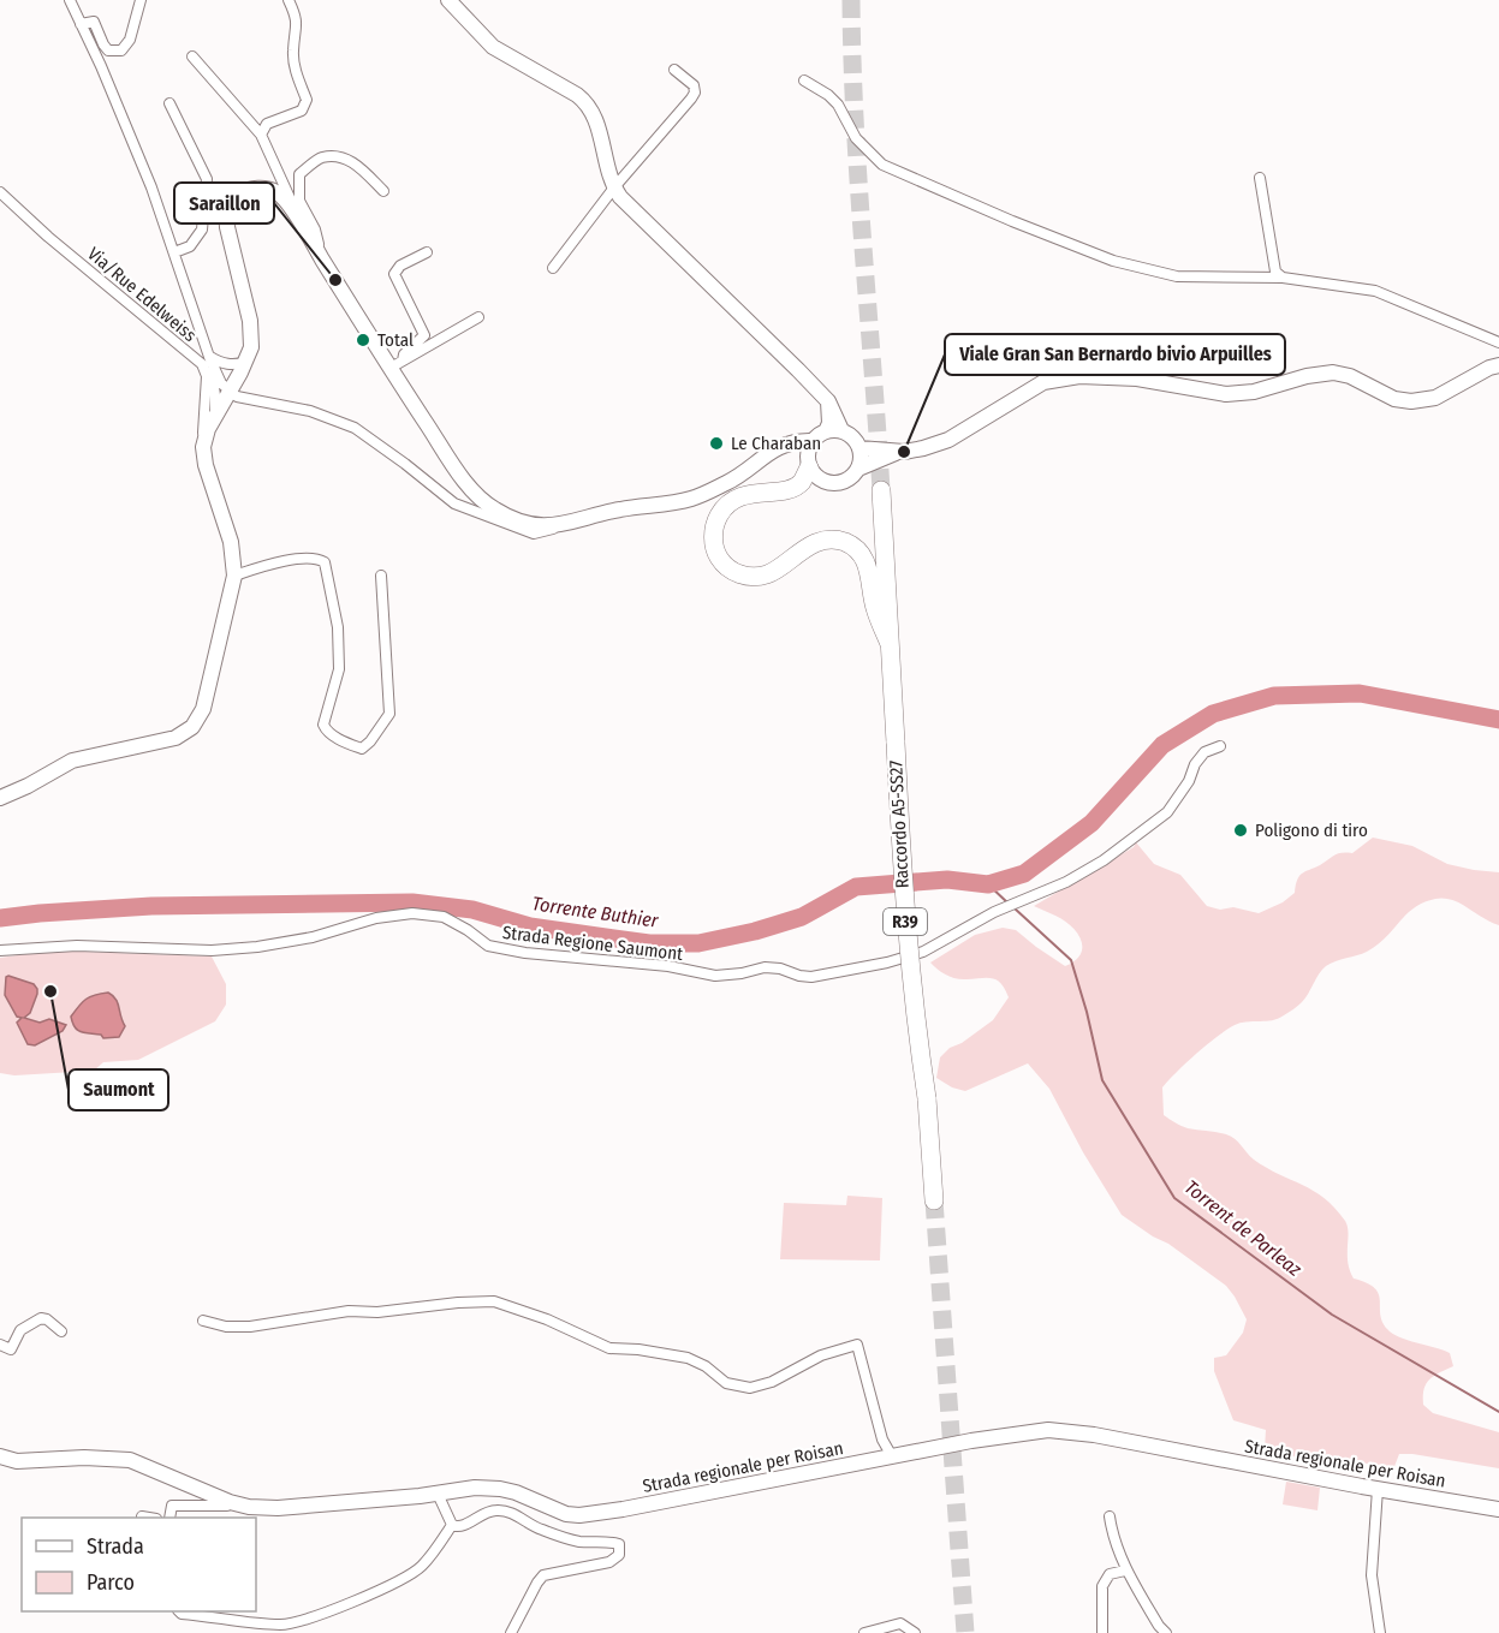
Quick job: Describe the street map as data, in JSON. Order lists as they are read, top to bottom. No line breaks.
{"streets":{"highway":["Raccordo A5-SS27","R39"],"main road":["Strada regionale per Roisan"],"street":["Via/Rue Edelweiss","Strada Regione Saumont"]},"water":["Torrente Buthier","Torrent de Parleaz"],"places":["Saraillon","Total","Le Charaban","Viale Gran San Bernardo bivio Arpuilles","Poligono di tiro","Saumont"],"legend":["Strada","Parco"]}
